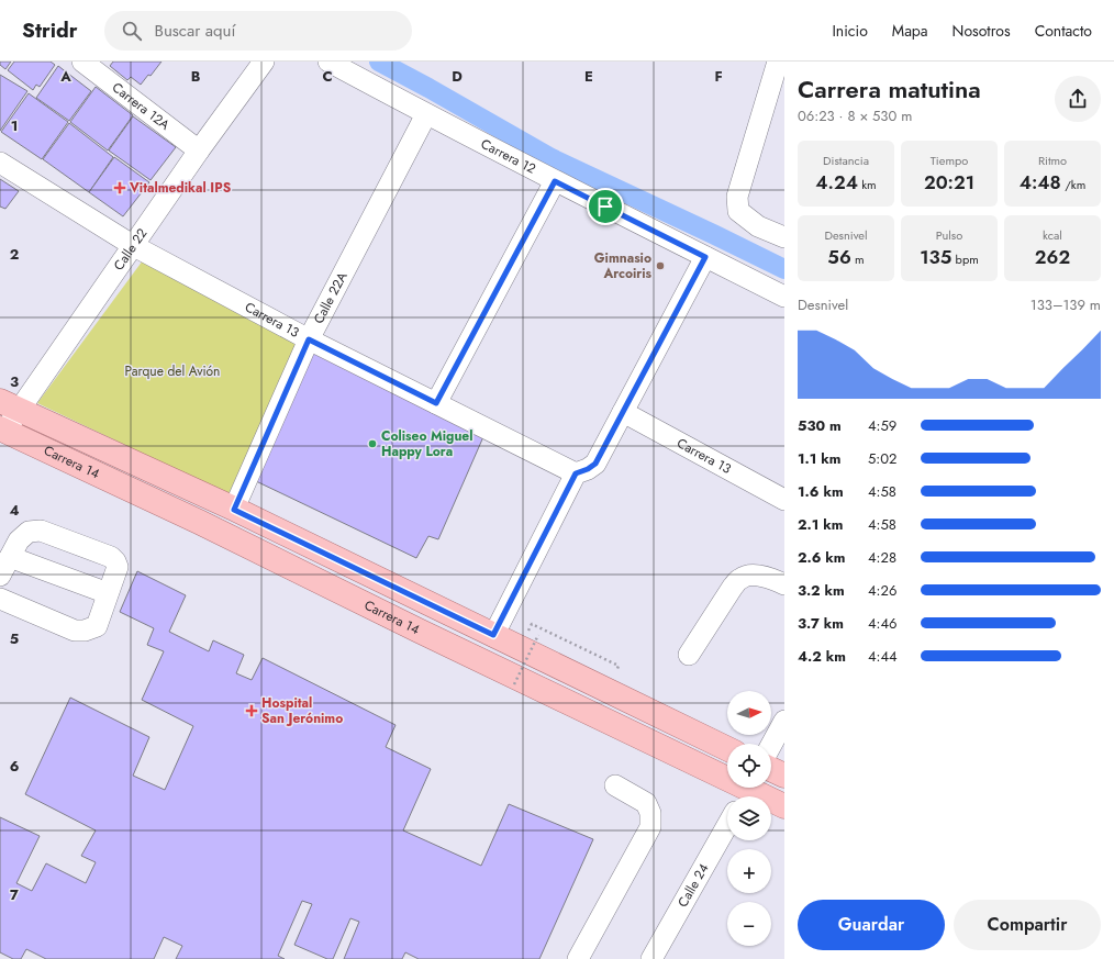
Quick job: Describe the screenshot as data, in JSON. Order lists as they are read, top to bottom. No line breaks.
{"streets":{"main road":["Carrera 14"],"street":["Carrera 12A","Carrera 12","Calle 22","Calle 22A","Carrera 13","Calle 24"]},"crossings":[["Carrera 12A","Calle 22"],["Carrera 12","Calle 22A"],["Calle 22","Carrera 13"],["Calle 22","Carrera 14"],["Calle 22A","Carrera 13"],["Calle 22A","Carrera 14"]],"parks":["Parque del Avión"],"places":{"health":["Vitalmedikal IPS","Hospital San Jerónimo"],"other":["Gimnasio Arcoiris","Coliseo Miguel Happy Lora"]},"north":"right","page":{"header":"Stridr","search":"Buscar aquí","nav":["Inicio","Mapa","Nosotros","Contacto"],"heading":["Carrera matutina","06:23 · 8 × 530 m"],"stats":[["Distancia","4.24 km"],["Tiempo","20:21"],["Ritmo","4:48 /km"],["Desnivel","56 m"],["Pulso","135 bpm"],["kcal","262"]],"chart":["Desnivel","133–139 m"],"list":[{"name":"530 m","note":"4:59"},{"name":"1.1 km","note":"5:02"},{"name":"1.6 km","note":"4:58"},{"name":"2.1 km","note":"4:58"},{"name":"2.6 km","note":"4:28"},{"name":"3.2 km","note":"4:26"},{"name":"3.7 km","note":"4:46"},{"name":"4.2 km","note":"4:44"}],"map_buttons":["+","−"],"buttons":["Guardar","Compartir"]},"grid":{"columns":["A","B","C","D","E","F"],"rows":["1","2","3","4","5","6","7"]}}
